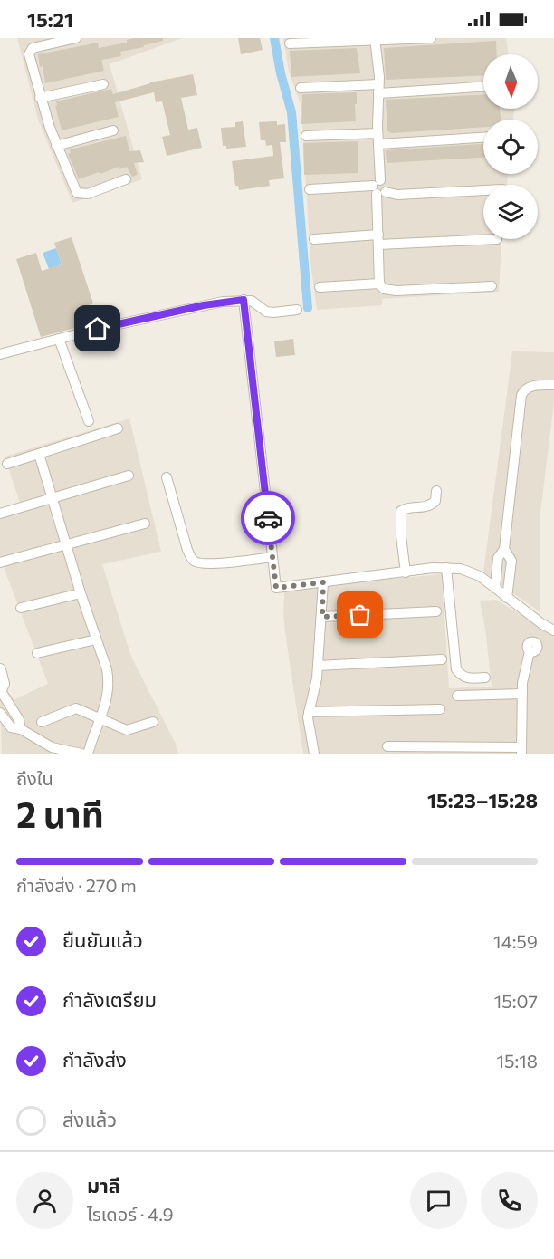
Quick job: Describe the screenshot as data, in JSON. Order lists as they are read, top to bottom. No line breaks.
{"north":"bottom","page":{"status":"15:21","heading":["2 นาที","ถึงใน","15:23–15:28"],"panel":["มาลี","ไรเดอร์ · 4.9"],"bar":"กำลังส่ง · 270 m","list":[["ยืนยันแล้ว","14:59"],["กำลังเตรียม","15:07"],["กำลังส่ง","15:18"],"ส่งแล้ว"]}}
